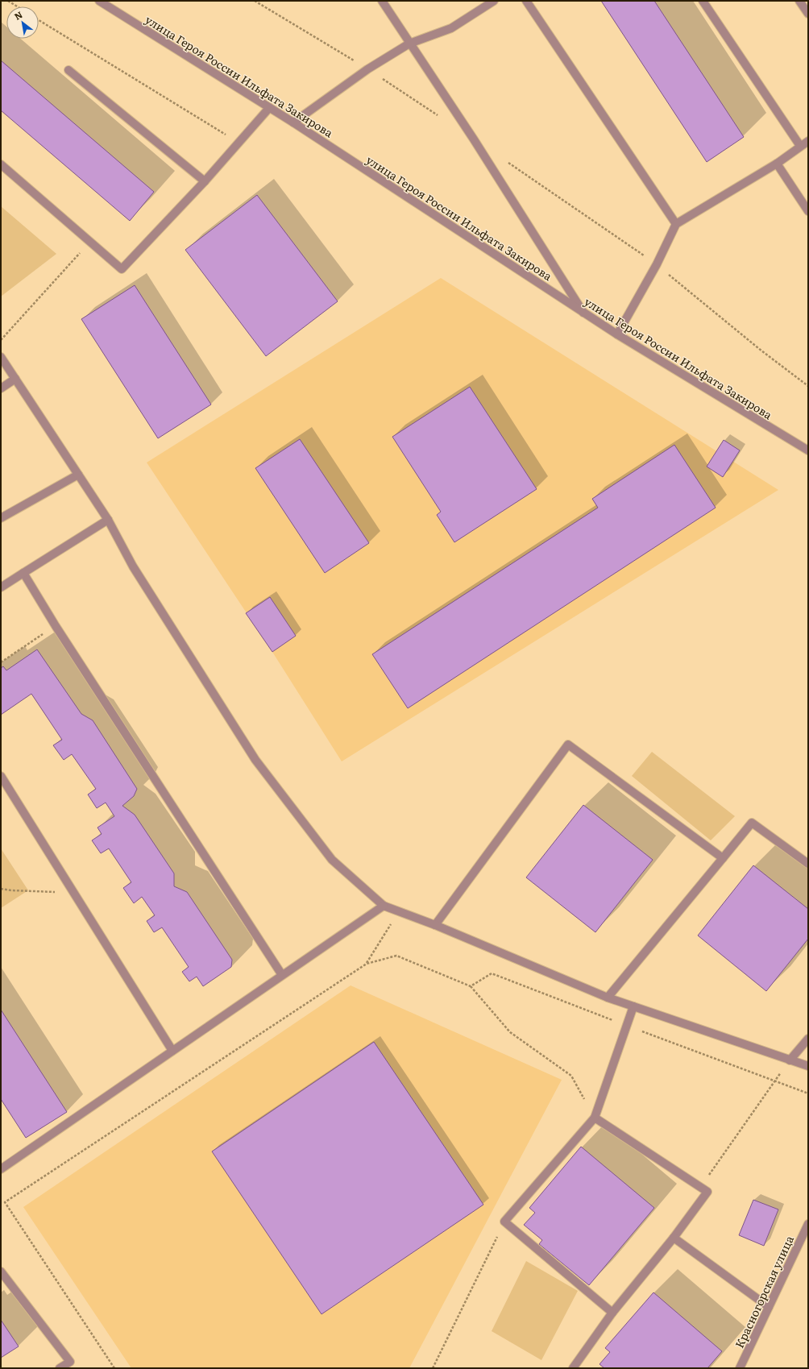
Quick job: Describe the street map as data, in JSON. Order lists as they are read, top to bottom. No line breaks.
{"streets":{"street":["улица Героя России Ильфата Закирова","Красногорская улица"]},"north":"top left"}
